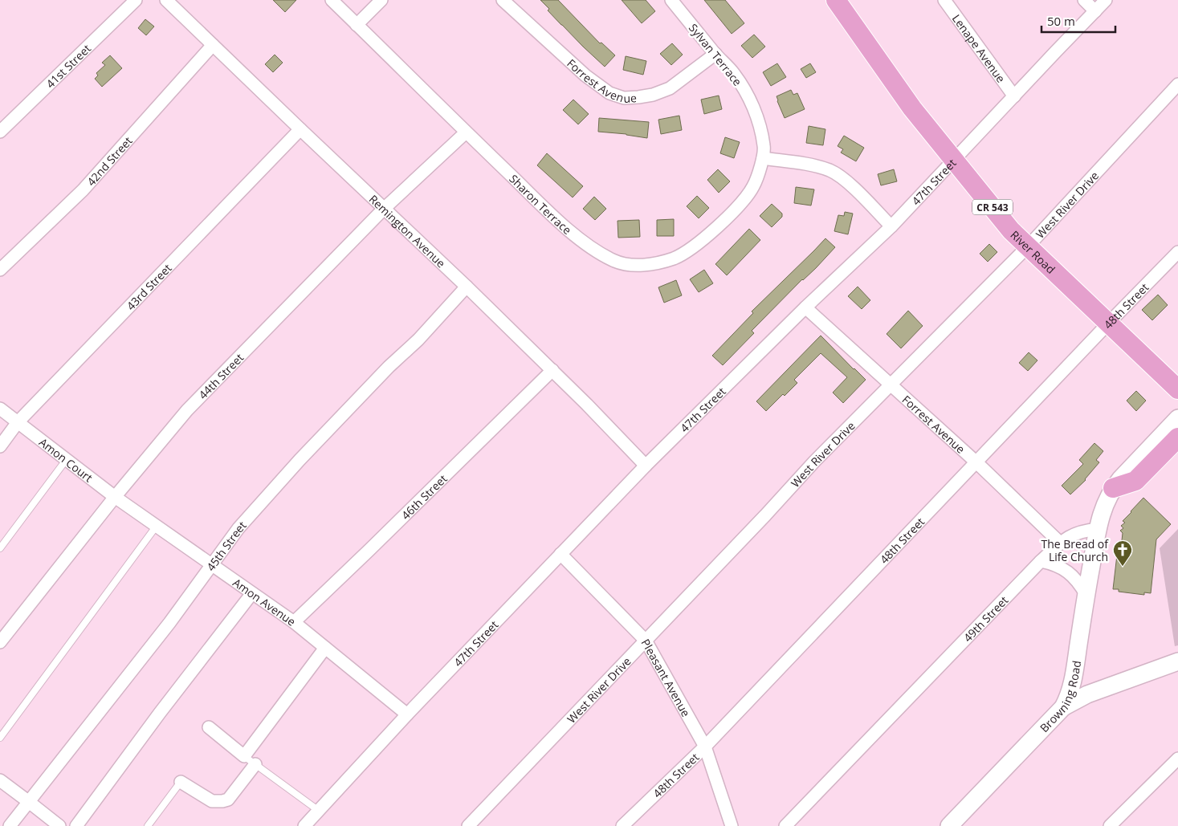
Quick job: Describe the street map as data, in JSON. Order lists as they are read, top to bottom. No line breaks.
{"streets":{"main road":["CR 543","River Road","Browning Road"],"street":["Lenape Avenue","Sylvan Terrace","41st Street","Forrest Avenue","42nd Street","47th Street","Sharon Terrace","West River Drive","Remington Avenue","43rd Street","48th Street","44th Street","Amon Court","46th Street","45th Street","Amon Avenue","49th Street","Pleasant Avenue"]},"crossings":[["Lenape Avenue","47th Street"],["Sylvan Terrace","Forrest Avenue"],["Sylvan Terrace","Sharon Terrace"],["Forrest Avenue","47th Street"],["Forrest Avenue","West River Drive"],["Forrest Avenue","48th Street"],["Forrest Avenue","49th Street"],["42nd Street","Remington Avenue"],["47th Street","Remington Avenue"],["47th Street","River Road"],["47th Street","Amon Avenue"],["47th Street","Pleasant Avenue"],["Sharon Terrace","44th Street"],["West River Drive","River Road"],["West River Drive","Pleasant Avenue"],["Remington Avenue","43rd Street"],["Remington Avenue","44th Street"],["Remington Avenue","46th Street"],["Remington Avenue","45th Street"],["River Road","48th Street"],["43rd Street","Amon Court"],["48th Street","Pleasant Avenue"],["44th Street","Amon Court"],["44th Street","Amon Avenue"],["Amon Court","Amon Avenue"],["46th Street","Amon Avenue"],["45th Street","Amon Avenue"],["49th Street","Browning Road"]],"places":{"church":["The Bread of Life Church"]},"scale_bar":"50 m"}
